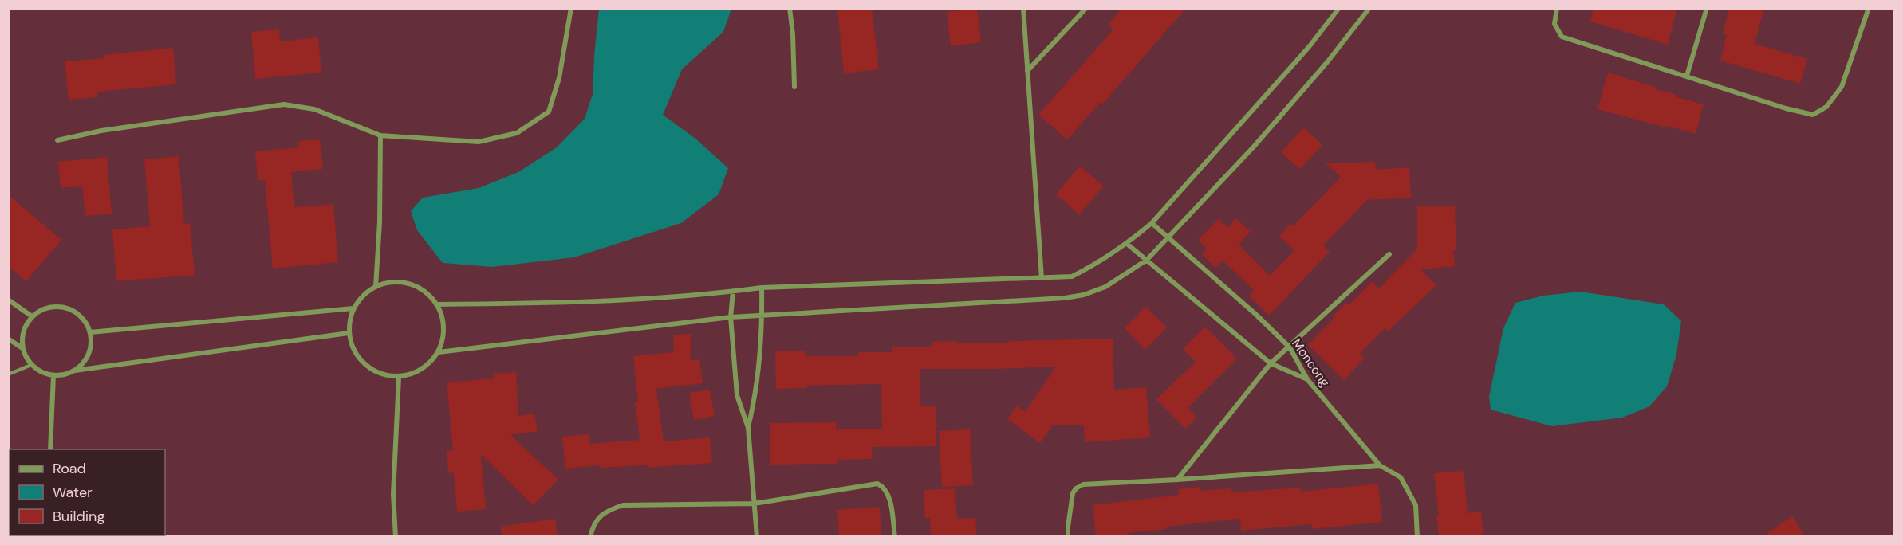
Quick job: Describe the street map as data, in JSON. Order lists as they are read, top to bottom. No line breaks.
{"streets":{"street":["Moncong"]},"legend":["Road","Water","Building"]}
